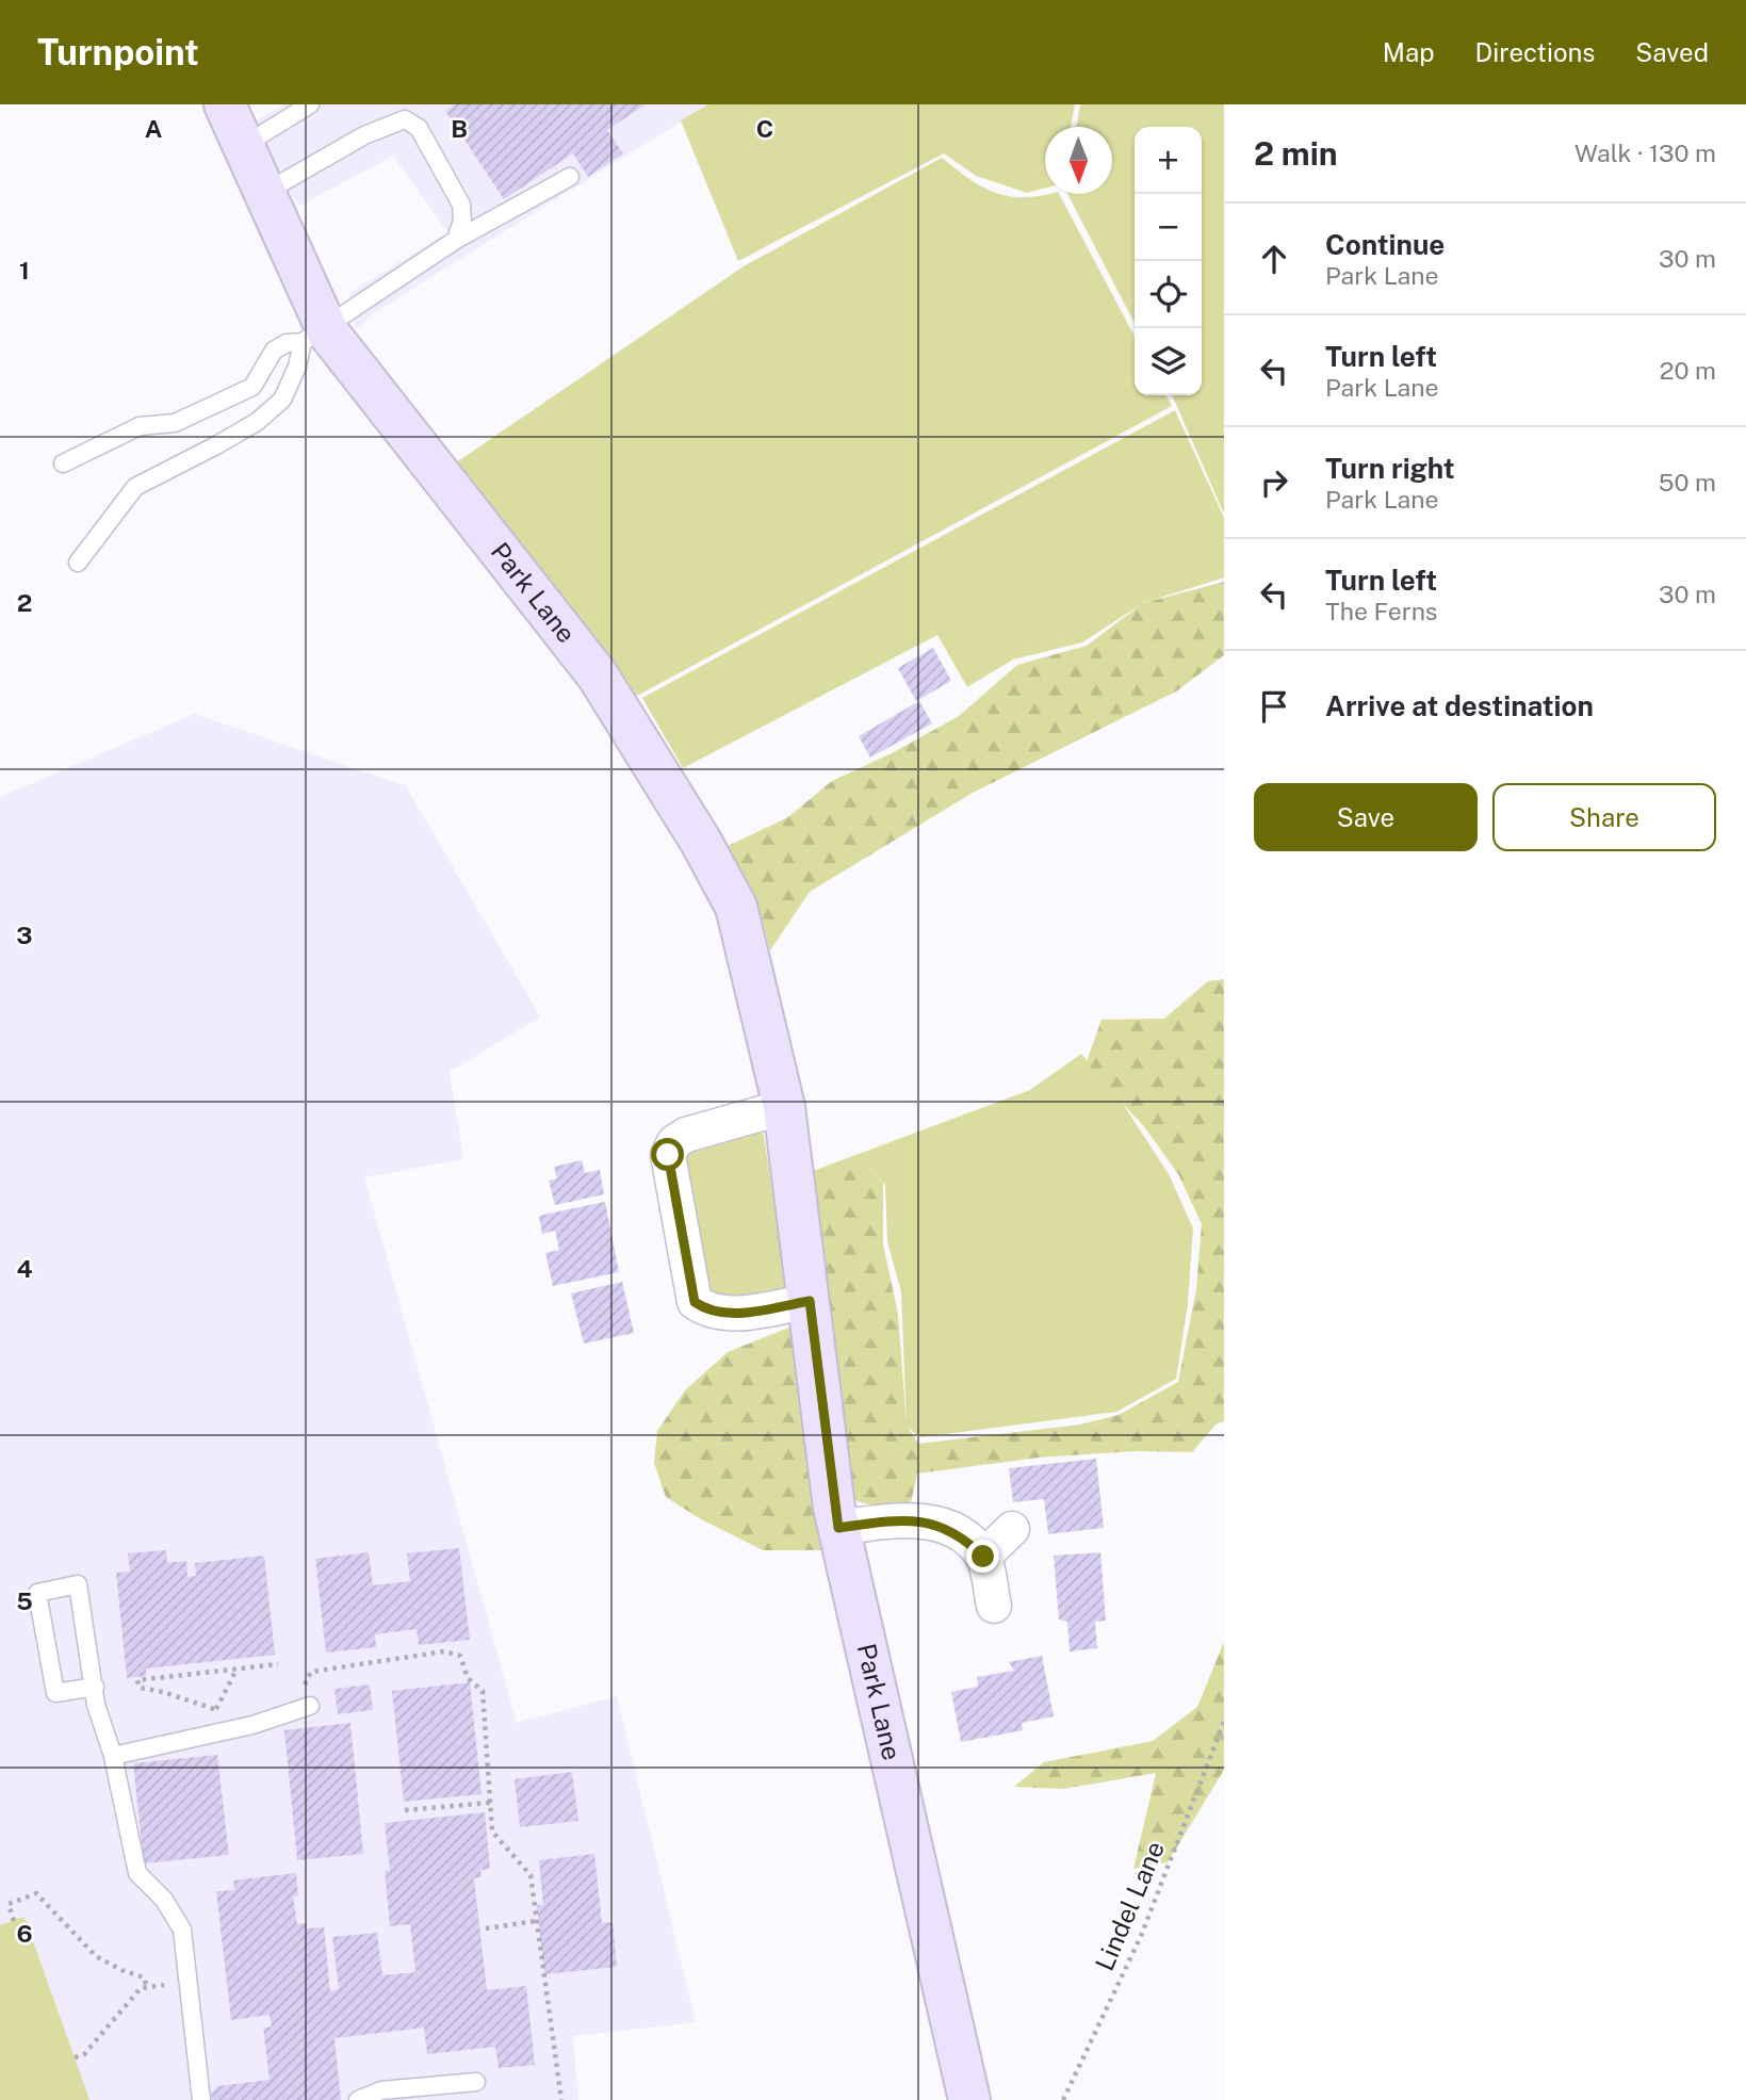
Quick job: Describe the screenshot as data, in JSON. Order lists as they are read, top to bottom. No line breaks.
{"streets":{"main road":["Park Lane"],"path":["Lindel Lane"]},"north":"bottom","page":{"header":"Turnpoint","nav":["Map","Directions","Saved"],"heading":["2 min","Walk · 130 m"],"map_buttons":["+","−"],"list":[["Continue","Park Lane","30 m"],["Turn left","Park Lane","20 m"],["Turn right","Park Lane","50 m"],["Turn left","The Ferns","30 m"],"Arrive at destination"],"buttons":["Save","Share"]},"grid":{"columns":["A","B","C"],"rows":["1","2","3","4","5","6"]}}
